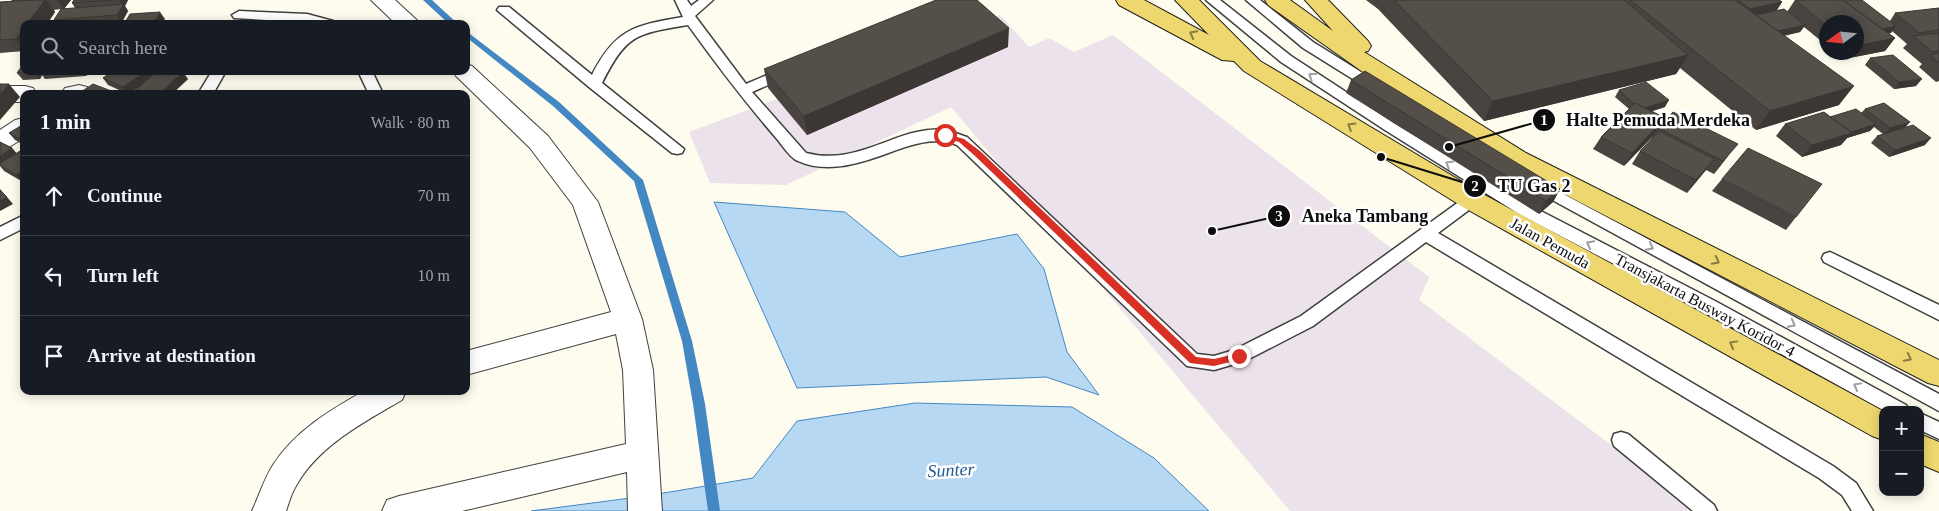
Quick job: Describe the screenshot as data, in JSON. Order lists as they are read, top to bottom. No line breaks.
{"streets":{"main road":["Jalan Pemuda"],"lane":["Transjakarta Busway Koridor 4"]},"water":["Sunter"],"places":["Halte Pemuda Merdeka","TU Gas 2","Aneka Tambang"],"north":"left","page":{"search":"Search here","heading":["1 min","Walk · 80 m"],"list":[["Continue","70 m"],["Turn left","10 m"],"Arrive at destination"],"map_buttons":["+","−"]}}
